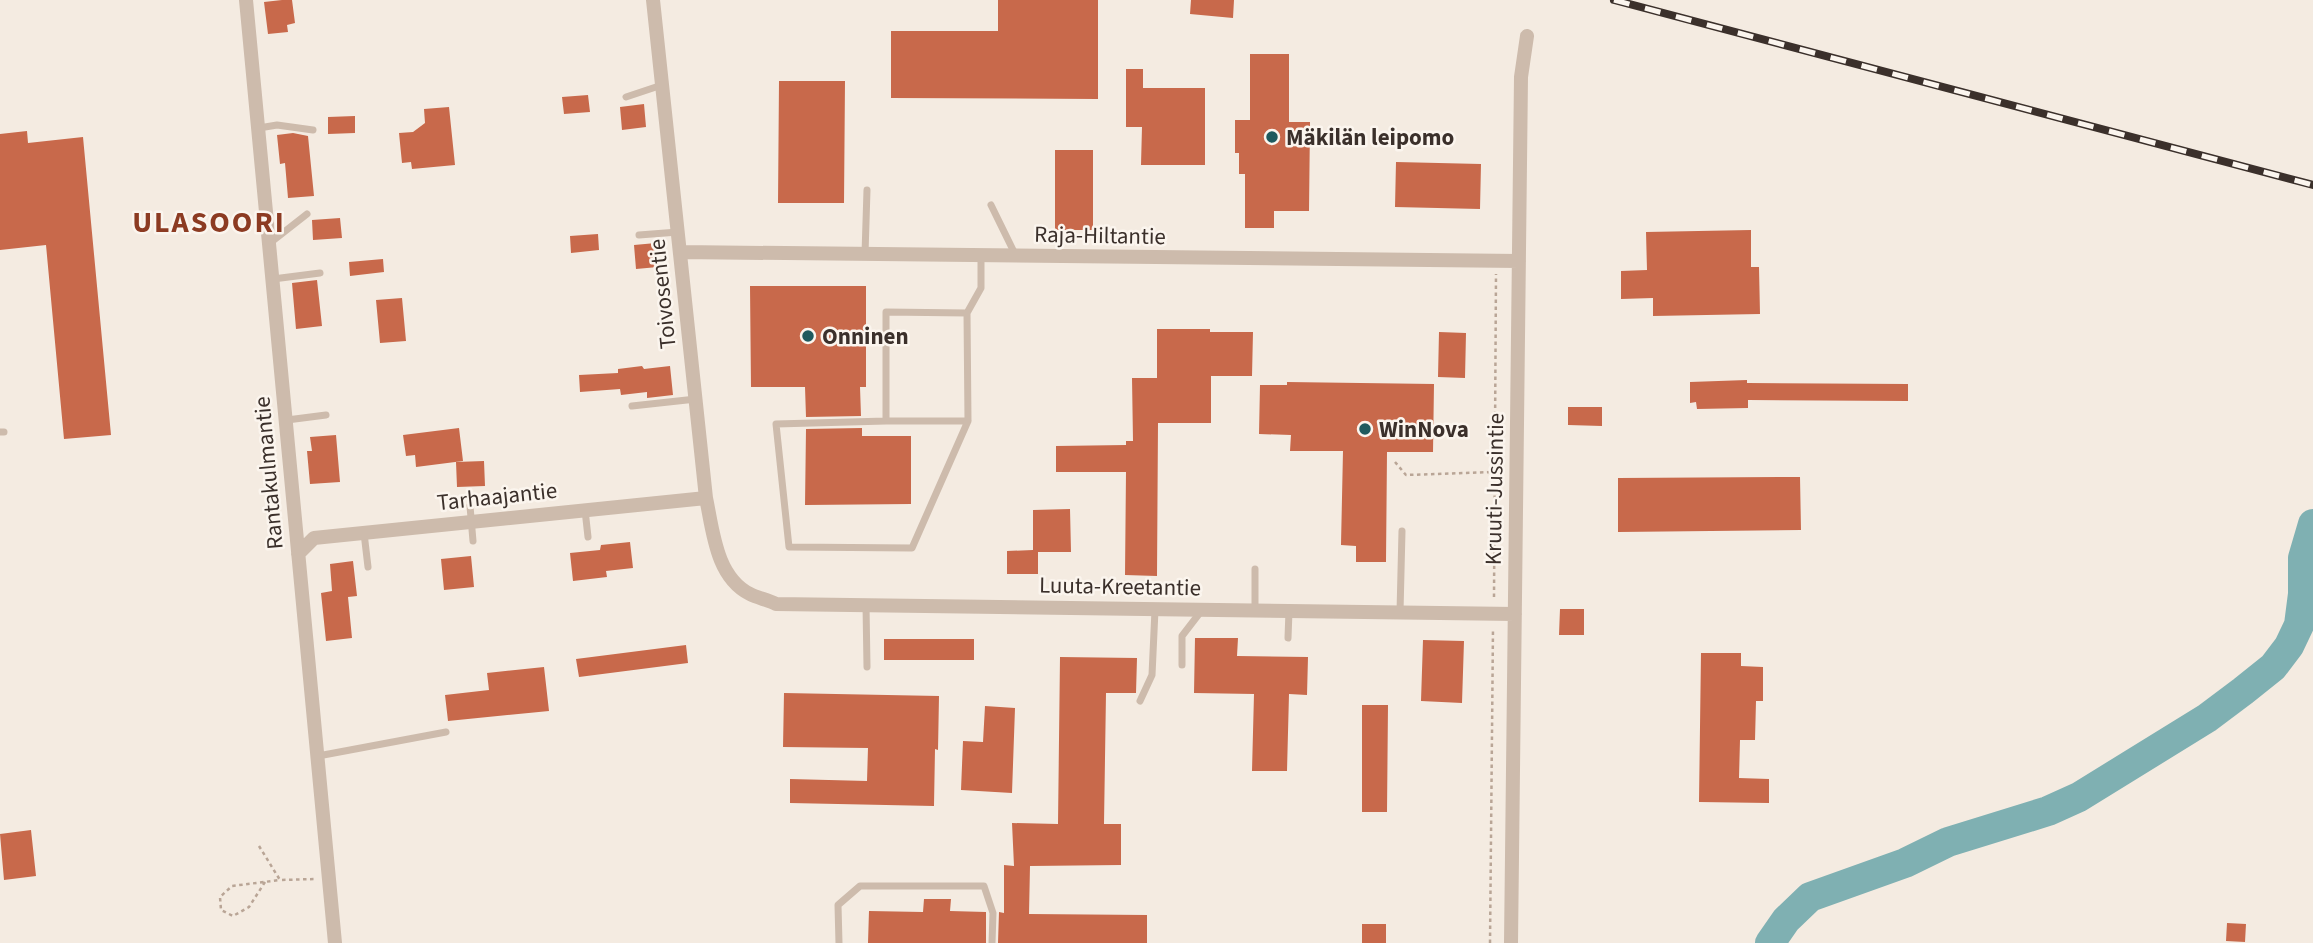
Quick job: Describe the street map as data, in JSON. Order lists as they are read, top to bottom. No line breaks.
{"streets":{"street":["Raja-Hiltantie","Toivosentie","Rantakulmantie","Kruuti-Jussintie","Tarhaajantie","Luuta-Kreetantie"]},"crossings":[["Raja-Hiltantie","Toivosentie"],["Raja-Hiltantie","Kruuti-Jussintie"],["Toivosentie","Tarhaajantie"],["Toivosentie","Luuta-Kreetantie"],["Rantakulmantie","Tarhaajantie"],["Kruuti-Jussintie","Luuta-Kreetantie"]],"districts":["ULASOORI"],"places":["Mäkilän leipomo","Onninen","WinNova"]}
